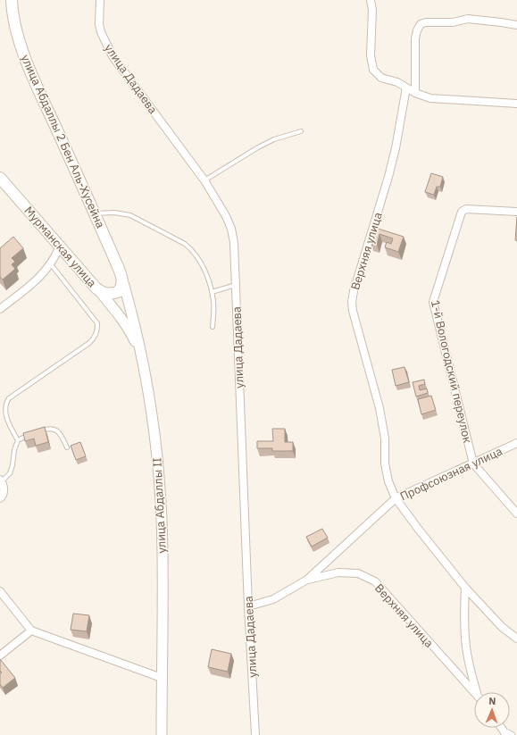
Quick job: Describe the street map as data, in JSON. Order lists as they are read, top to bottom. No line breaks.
{"streets":{"main road":["улица Абдаллы 2 Бен Аль-Хусейна","Мурманская улица"],"street":["улица Дадаева","Верхняя улица","1-й Вологодский переулок","Профсоюзная улица","улица Абдаллы II"]},"crossings":[["улица Абдаллы 2 Бен Аль-Хусейна","Мурманская улица"],["улица Абдаллы 2 Бен Аль-Хусейна","улица Абдаллы II"],["Мурманская улица","улица Абдаллы II"],["Верхняя улица","Профсоюзная улица"],["1-й Вологодский переулок","Профсоюзная улица"]],"north":"top"}
